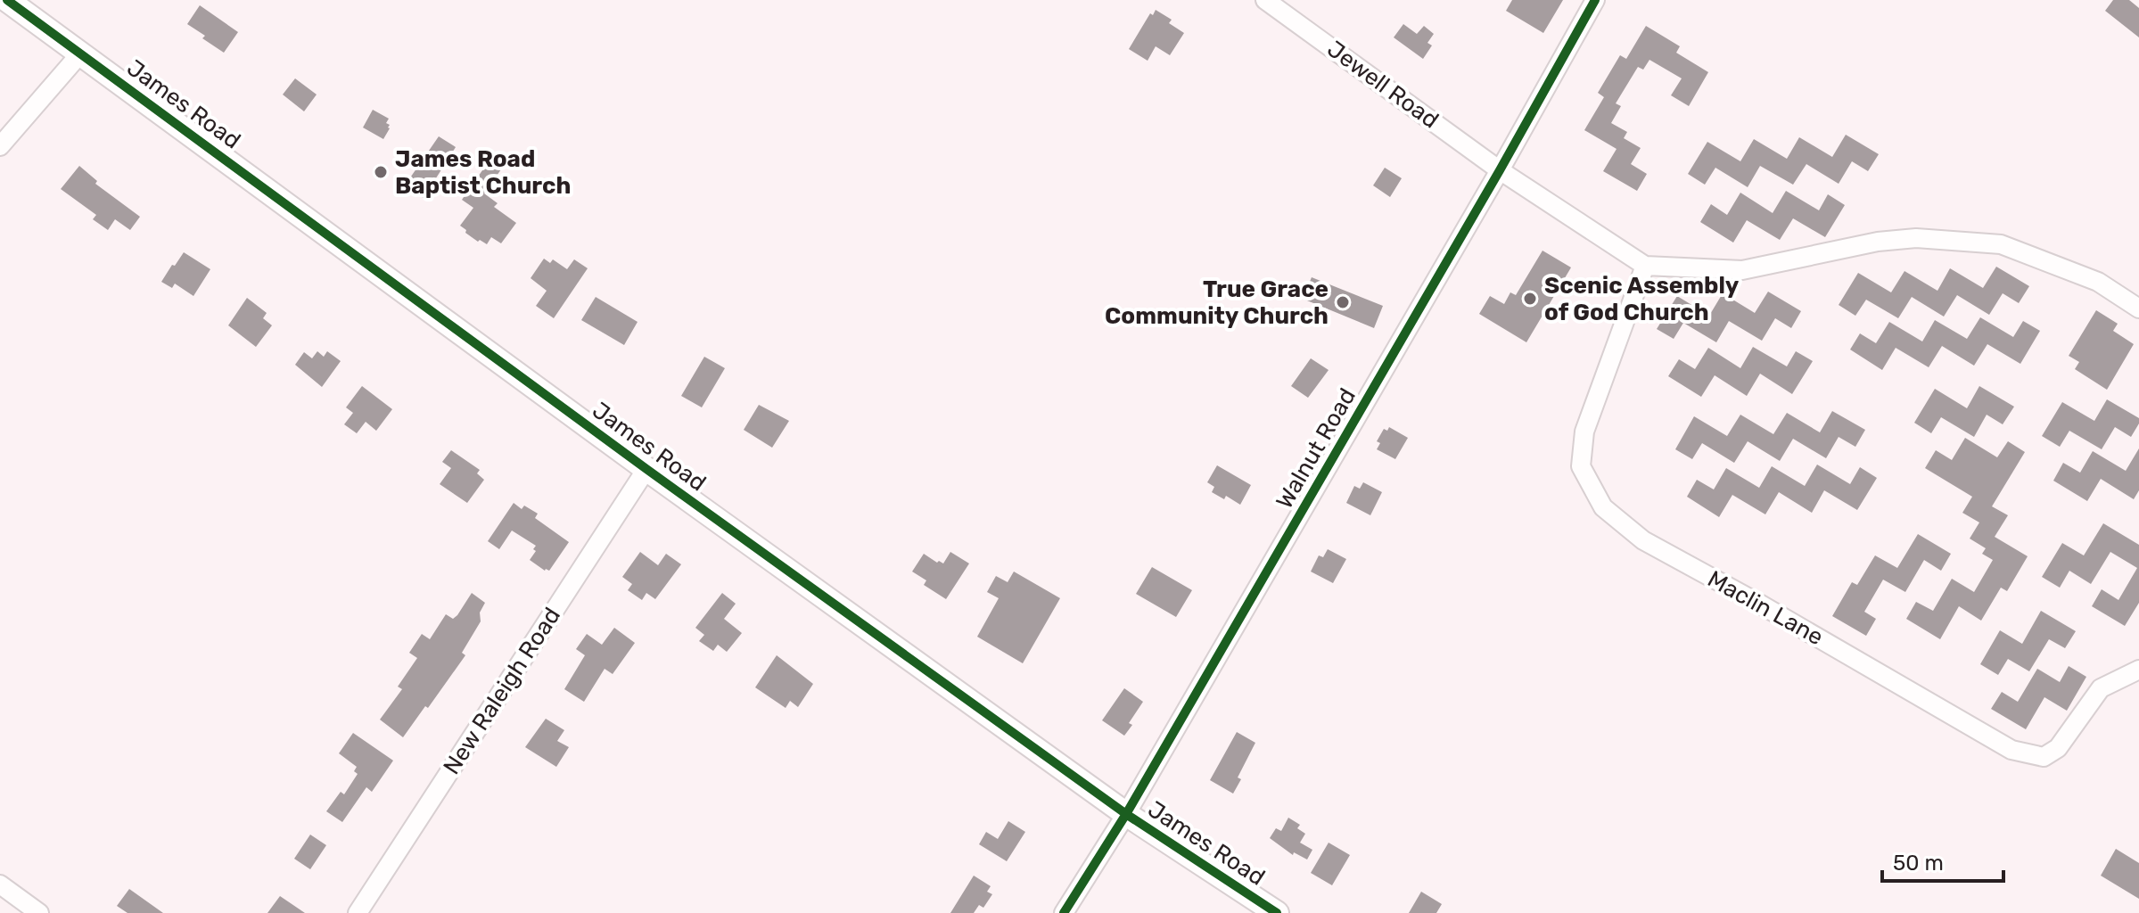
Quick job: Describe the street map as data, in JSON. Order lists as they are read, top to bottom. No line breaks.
{"streets":{"main road":["James Road"],"street":["Jewell Road","Walnut Road","Maclin Lane","New Raleigh Road"]},"crossings":[["Jewell Road","Walnut Road"],["Jewell Road","Maclin Lane"],["James Road","Walnut Road"],["James Road","New Raleigh Road"]],"places":["James Road Baptist Church","Scenic Assembly of God Church","True Grace Community Church"],"scale_bar":"50 m"}
